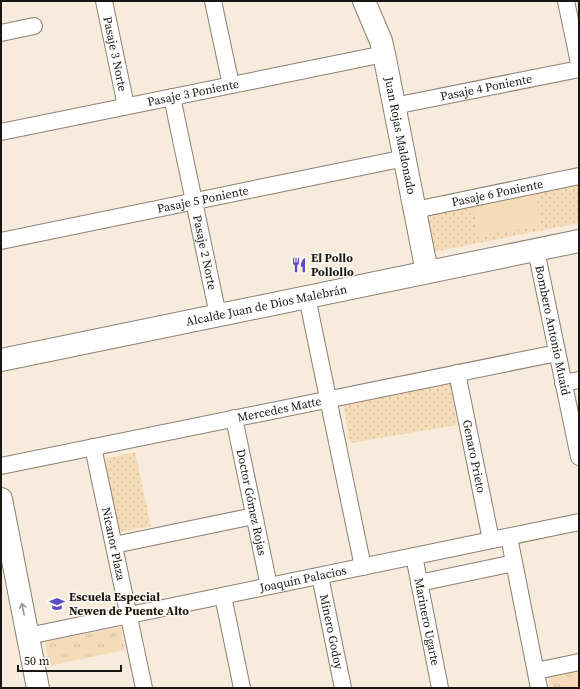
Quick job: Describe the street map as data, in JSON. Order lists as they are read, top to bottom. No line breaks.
{"streets":{"street":["Pasaje 3 Norte","Pasaje 4 Poniente","Pasaje 3 Poniente","Juan Rojas Maldonado","Pasaje 6 Poniente","Pasaje 5 Poniente","Pasaje 2 Norte","Alcalde Juan de Dios Malebrán","Bombero Antonio Muaid","Mercedes Matte","Genaro Prieto","Doctor Gómez Rojas","Nicanor Plaza","Joaquín Palacios","Marinero Ugarte","Minero Godoy"]},"crossings":[["Pasaje 3 Norte","Pasaje 3 Poniente"],["Pasaje 4 Poniente","Juan Rojas Maldonado"],["Pasaje 3 Poniente","Juan Rojas Maldonado"],["Pasaje 3 Poniente","Pasaje 2 Norte"],["Juan Rojas Maldonado","Pasaje 6 Poniente"],["Juan Rojas Maldonado","Pasaje 5 Poniente"],["Juan Rojas Maldonado","Alcalde Juan de Dios Malebrán"],["Pasaje 5 Poniente","Pasaje 2 Norte"],["Pasaje 2 Norte","Alcalde Juan de Dios Malebrán"],["Alcalde Juan de Dios Malebrán","Bombero Antonio Muaid"],["Bombero Antonio Muaid","Mercedes Matte"],["Mercedes Matte","Genaro Prieto"],["Mercedes Matte","Doctor Gómez Rojas"],["Mercedes Matte","Nicanor Plaza"],["Genaro Prieto","Joaquín Palacios"],["Doctor Gómez Rojas","Joaquín Palacios"],["Nicanor Plaza","Joaquín Palacios"],["Joaquín Palacios","Marinero Ugarte"],["Joaquín Palacios","Minero Godoy"]],"places":{"restaurant":["El Pollo Pollollo"],"school or university":["Escuela Especial Newen de Puente Alto"]},"scale_bar":"50 m"}
